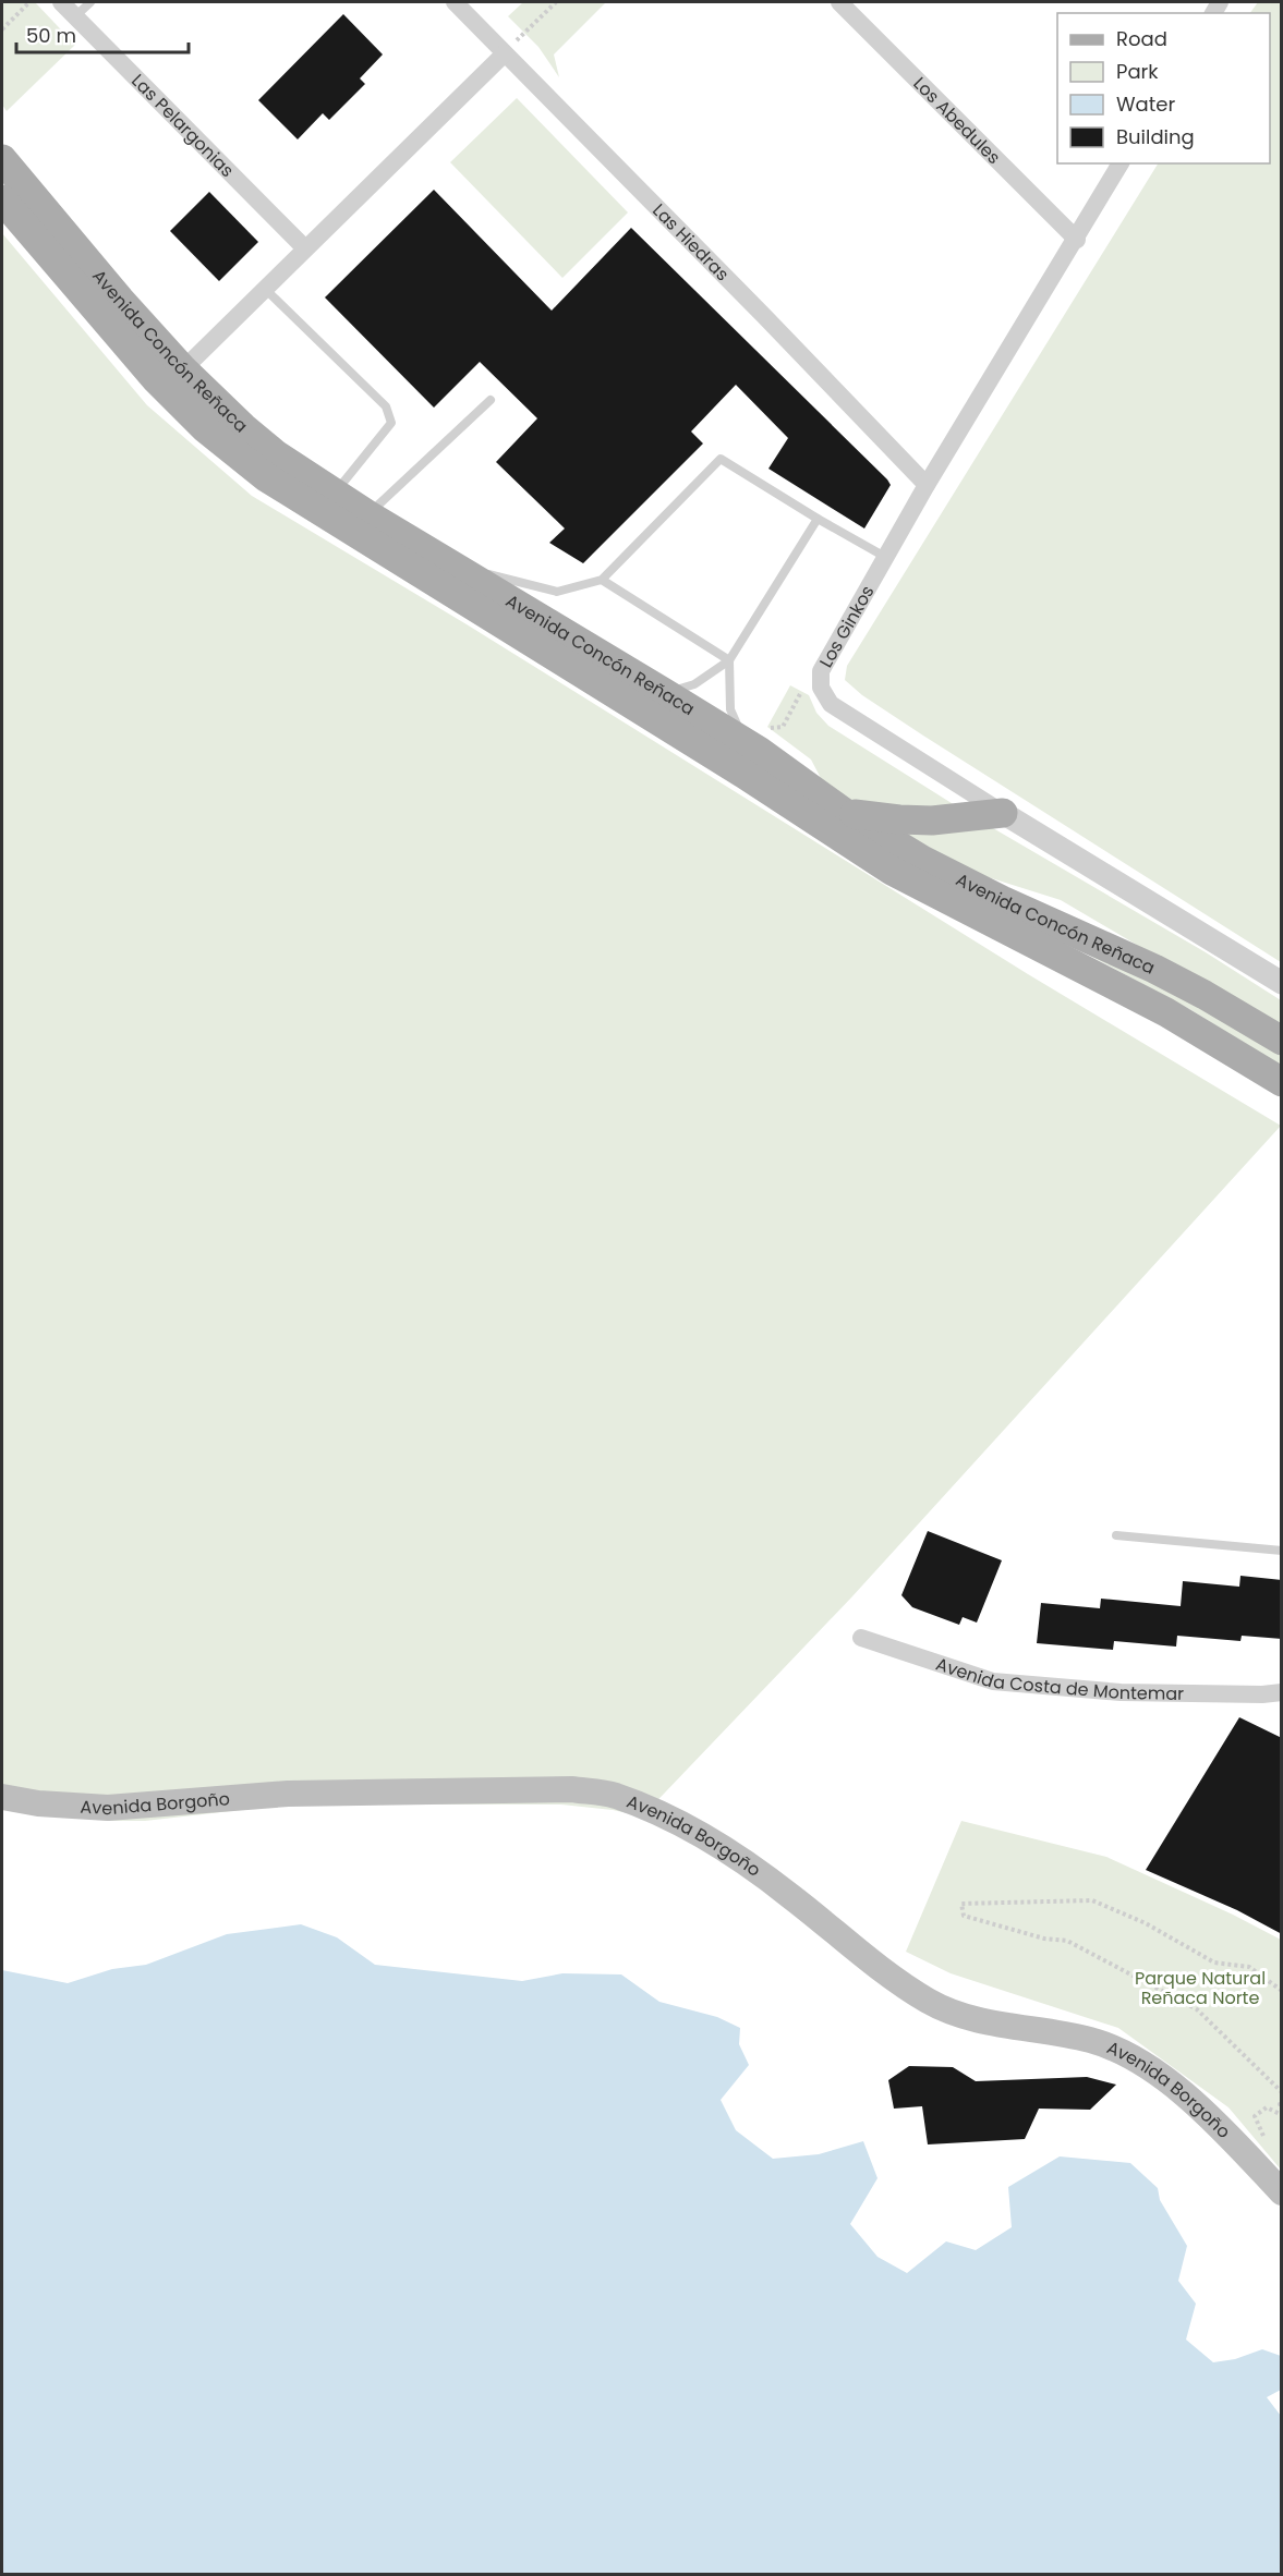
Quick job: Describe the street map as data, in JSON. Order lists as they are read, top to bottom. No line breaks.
{"streets":{"main road":["Avenida Concón Reñaca","Avenida Borgoño"],"street":["Los Abedules","Las Pelargonias","Las Hiedras","Los Ginkos","Avenida Costa de Montemar"]},"crossings":[["Los Abedules","Los Ginkos"],["Las Hiedras","Los Ginkos"]],"parks":["Parque Natural Reñaca Norte"],"legend":["Road","Park","Water","Building"],"scale_bar":"50 m"}
